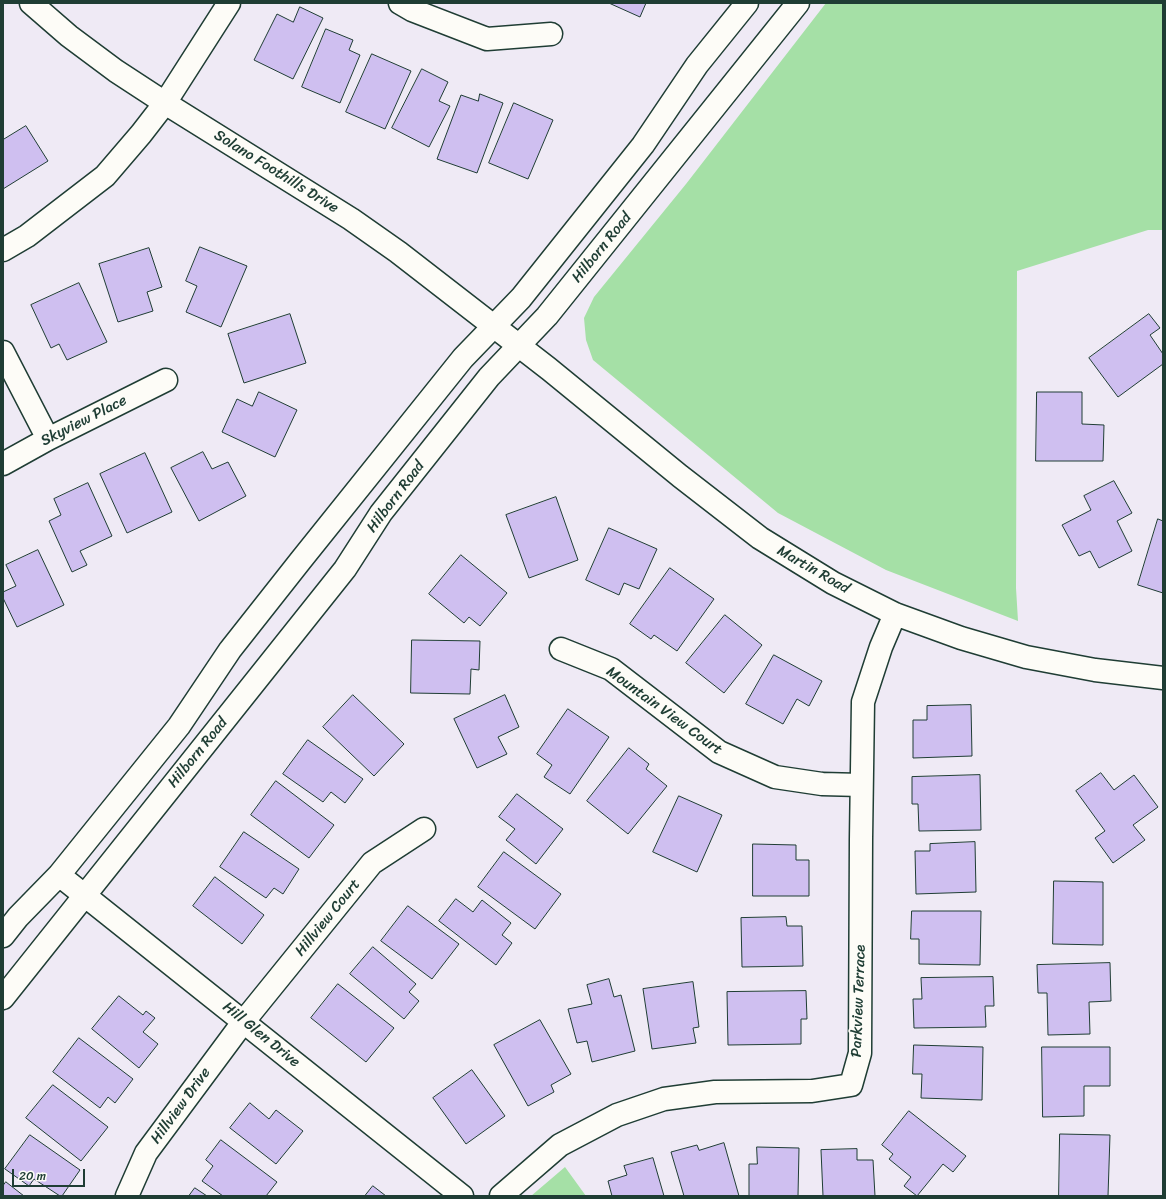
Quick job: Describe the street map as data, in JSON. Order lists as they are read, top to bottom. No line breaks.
{"streets":{"street":["Solano Foothills Drive","Hilborn Road","Skyview Place","Martin Road","Mountain View Court","Hillview Court","Parkview Terrace","Hill Glen Drive","Hillview Drive"]},"crossings":[["Solano Foothills Drive","Hilborn Road"],["Solano Foothills Drive","Martin Road"],["Hilborn Road","Martin Road"],["Hilborn Road","Hill Glen Drive"],["Martin Road","Parkview Terrace"],["Mountain View Court","Parkview Terrace"],["Hillview Court","Hill Glen Drive"],["Hillview Court","Hillview Drive"],["Hill Glen Drive","Hillview Drive"]],"scale_bar":"20 m"}
